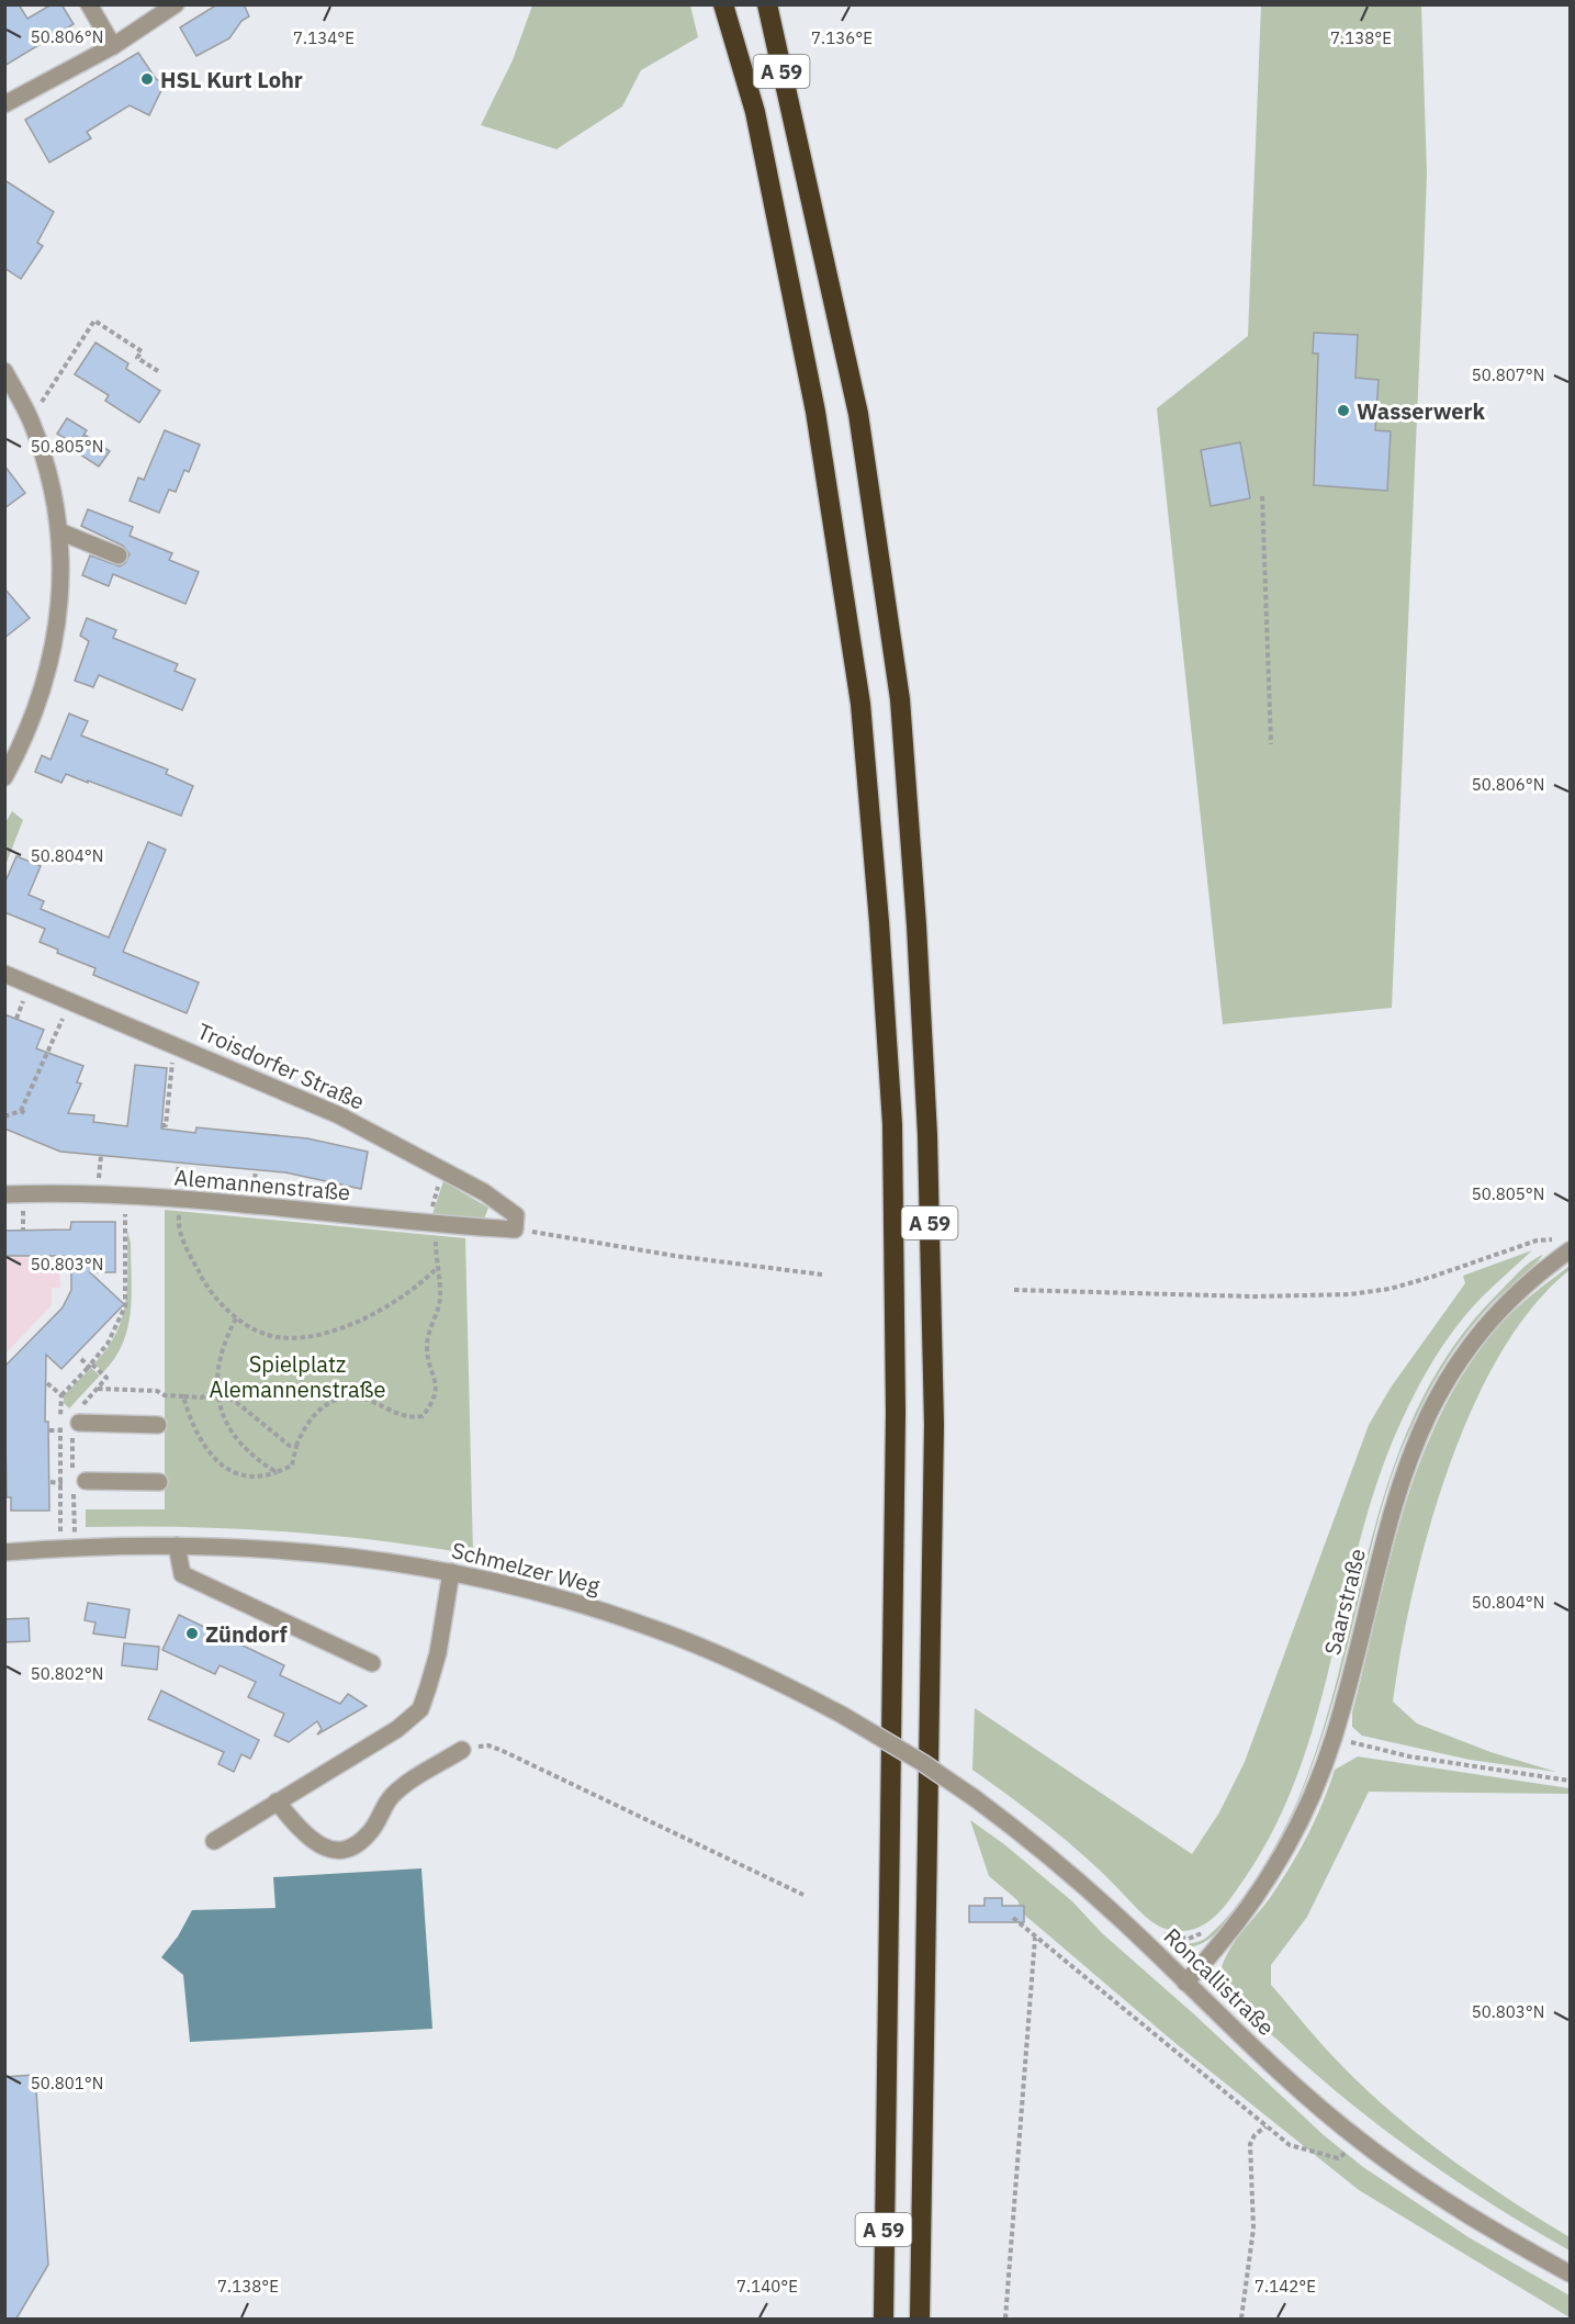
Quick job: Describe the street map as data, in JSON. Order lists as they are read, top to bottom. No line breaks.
{"streets":{"highway":["A 59"],"street":["Troisdorfer Straße","Alemannenstraße","Schmelzer Weg","Saarstraße","Roncallistraße"]},"crossings":[["Troisdorfer Straße","Alemannenstraße"],["Schmelzer Weg","Roncallistraße"],["Saarstraße","Roncallistraße"]],"parks":["Spielplatz Alemannenstraße"],"places":["HSL Kurt Lohr","Wasserwerk","Zündorf"],"coordinates":["50.806°N","7.134°E","7.136°E","7.138°E","50.807°N","50.805°N","50.804°N","50.803°N","50.802°N","50.801°N","7.140°E","7.142°E"]}
